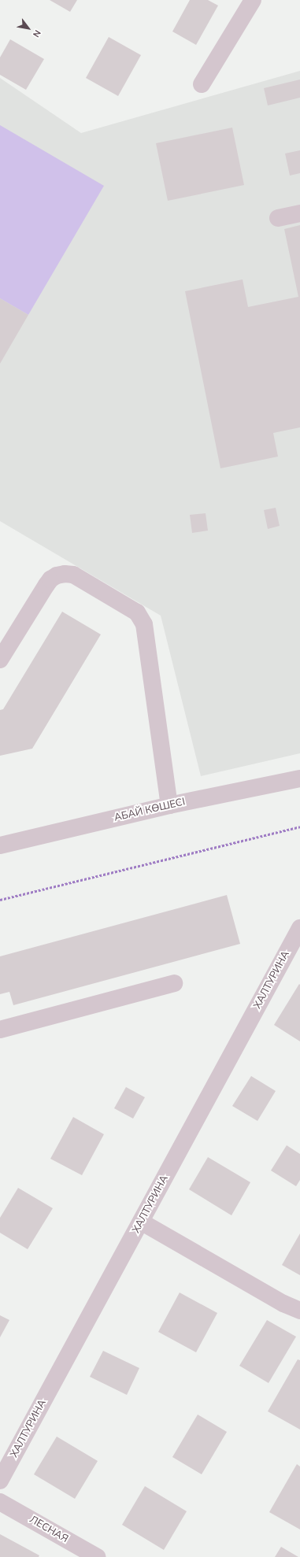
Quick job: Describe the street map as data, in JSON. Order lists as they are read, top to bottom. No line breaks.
{"streets":{"street":["АБАЙ КӨШЕСІ","ХАЛТУРИНА","ЛЕСНАЯ"]},"north":"bottom right"}
